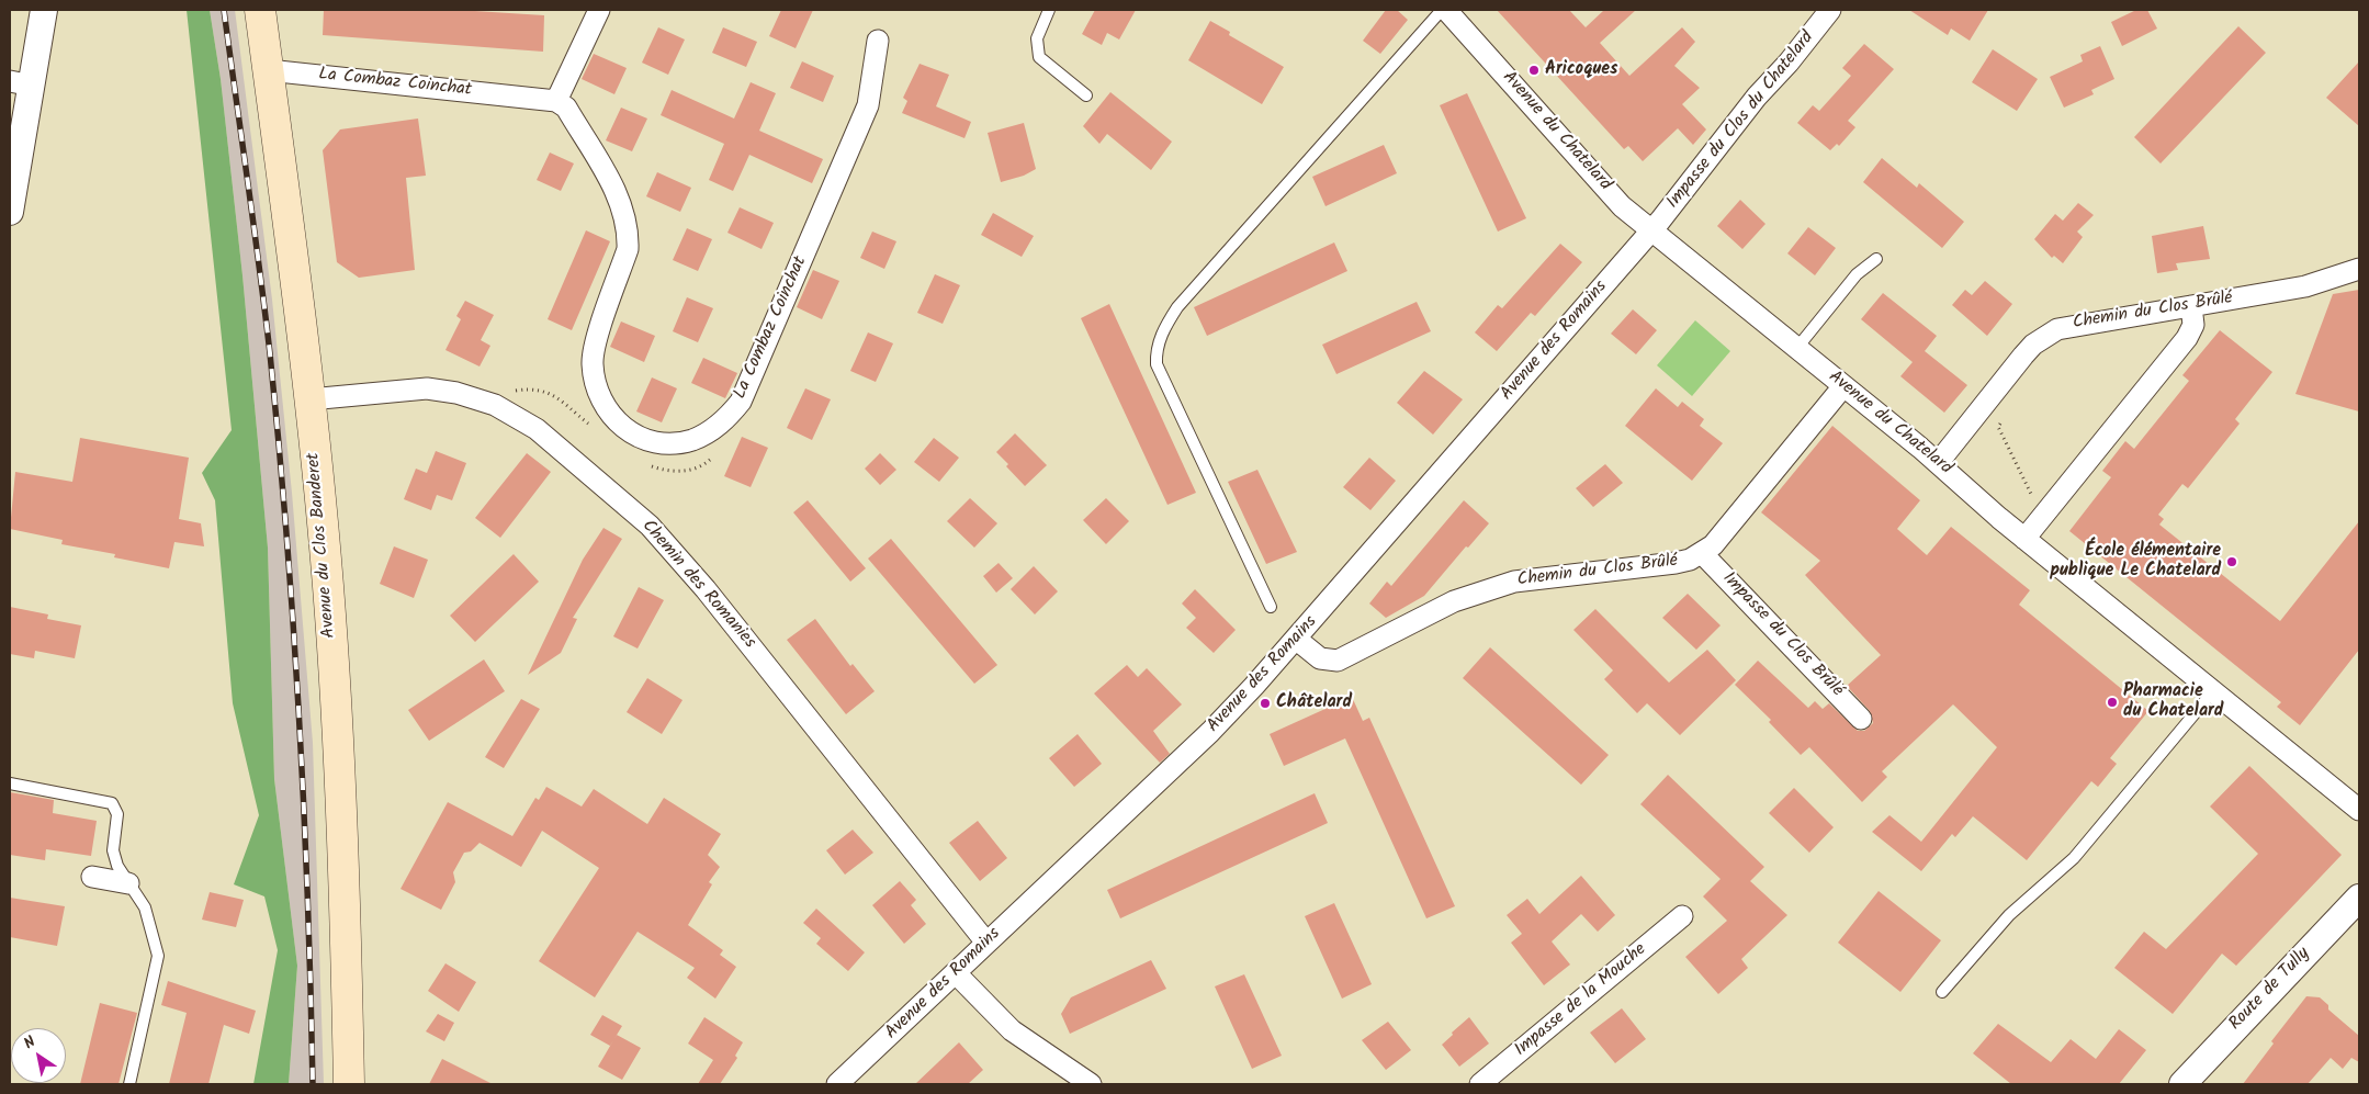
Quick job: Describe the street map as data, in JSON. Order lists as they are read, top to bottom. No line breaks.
{"streets":{"main road":["Avenue du Clos Banderet"],"street":["La Combaz Coinchat","Impasse du Clos du Chatelard","Avenue du Chatelard","Chemin du Clos Brûlé","Avenue des Romains","Chemin des Romanies","Impasse du Clos Brûlé","Route de Tully","Impasse de la Mouche"]},"crossings":[["La Combaz Coinchat","Avenue du Clos Banderet"],["Impasse du Clos du Chatelard","Avenue du Chatelard"],["Impasse du Clos du Chatelard","Avenue des Romains"],["Avenue du Chatelard","Chemin du Clos Brûlé"],["Avenue du Chatelard","Avenue des Romains"],["Chemin du Clos Brûlé","Avenue des Romains"],["Chemin du Clos Brûlé","Impasse du Clos Brûlé"],["Avenue des Romains","Chemin des Romanies"],["Avenue du Clos Banderet","Chemin des Romanies"]],"places":["Aricoques","École élémentaire publique Le Chatelard","Pharmacie du Chatelard","Châtelard"],"north":"top left"}
